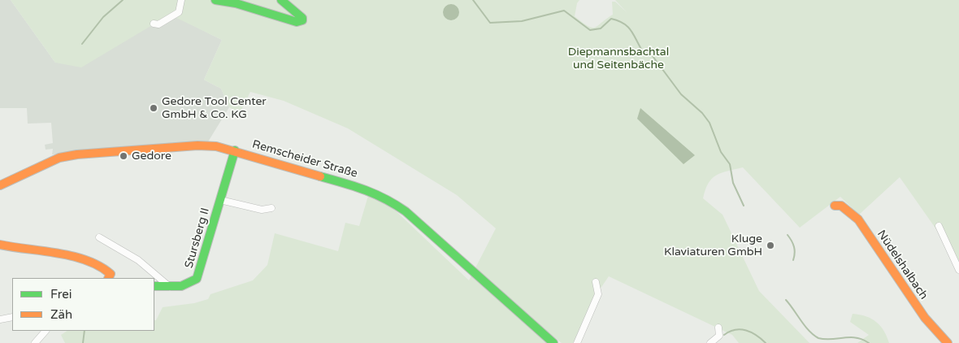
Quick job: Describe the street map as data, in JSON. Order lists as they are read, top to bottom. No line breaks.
{"streets":{"main road":["Remscheider Straße","Stursberg II","Nüdelshalbach"]},"crossings":[["Remscheider Straße","Stursberg II"]],"parks":["Diepmannsbachtal und Seitenbäche"],"places":["Gedore Tool Center GmbH & Co. KG","Gedore","Kluge Klaviaturen GmbH"],"legend":["Frei","Zäh"]}
